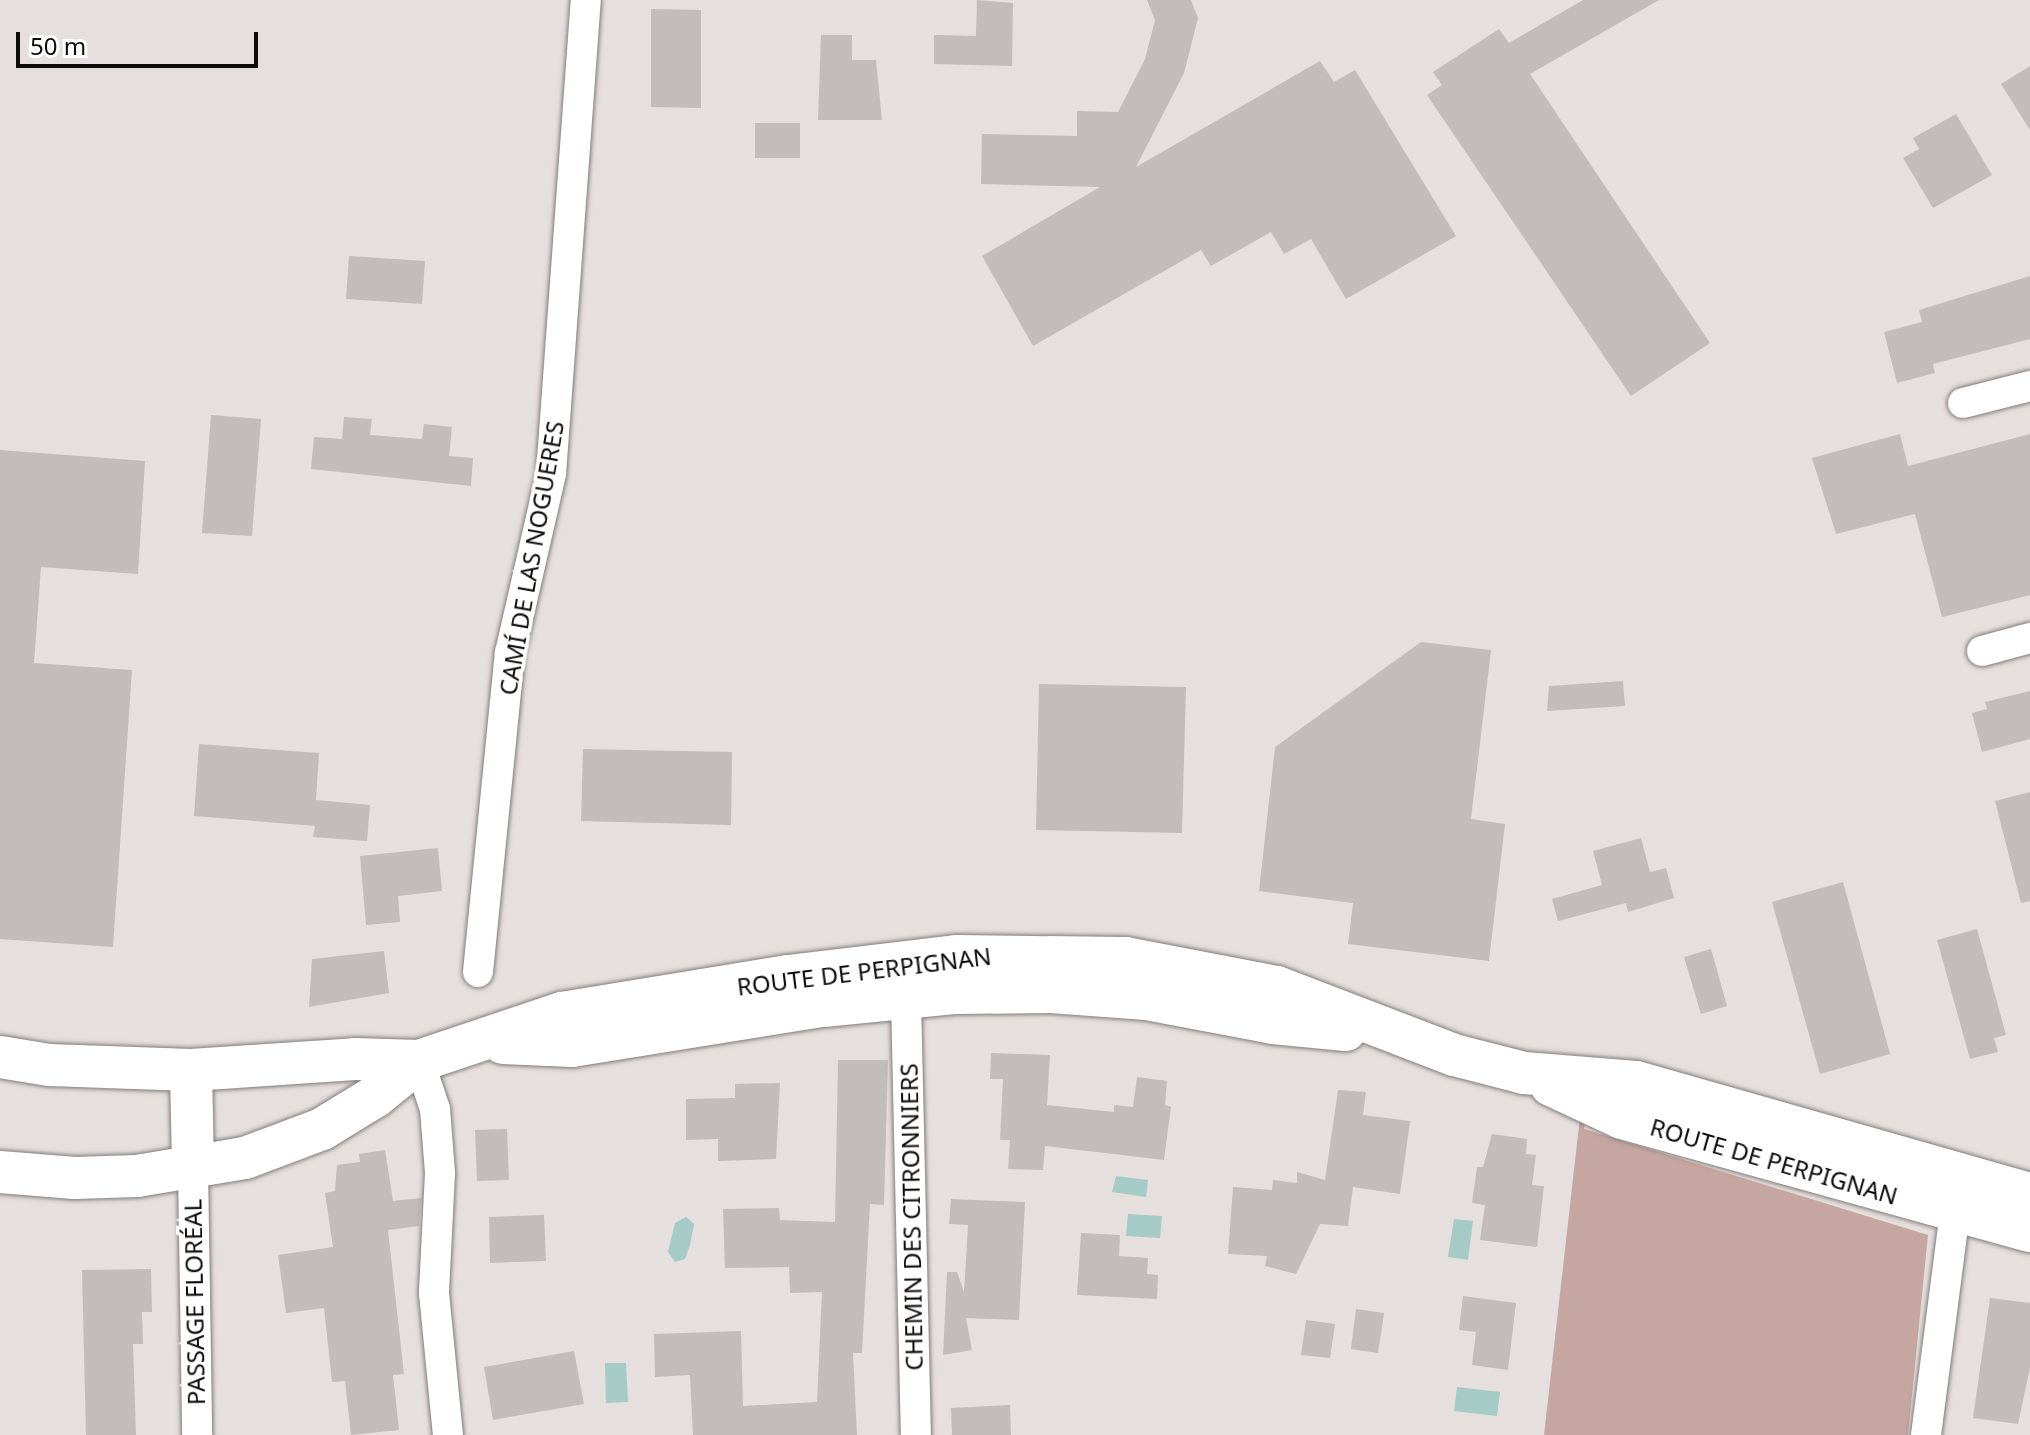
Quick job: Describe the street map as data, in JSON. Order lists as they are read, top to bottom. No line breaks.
{"streets":{"main road":["ROUTE DE PERPIGNAN"],"street":["CAMÍ DE LAS NOGUERES","CHEMIN DES CITRONNIERS","PASSAGE FLORÉAL"]},"crossings":[["ROUTE DE PERPIGNAN","CHEMIN DES CITRONNIERS"],["ROUTE DE PERPIGNAN","PASSAGE FLORÉAL"]],"scale_bar":"50 m"}
